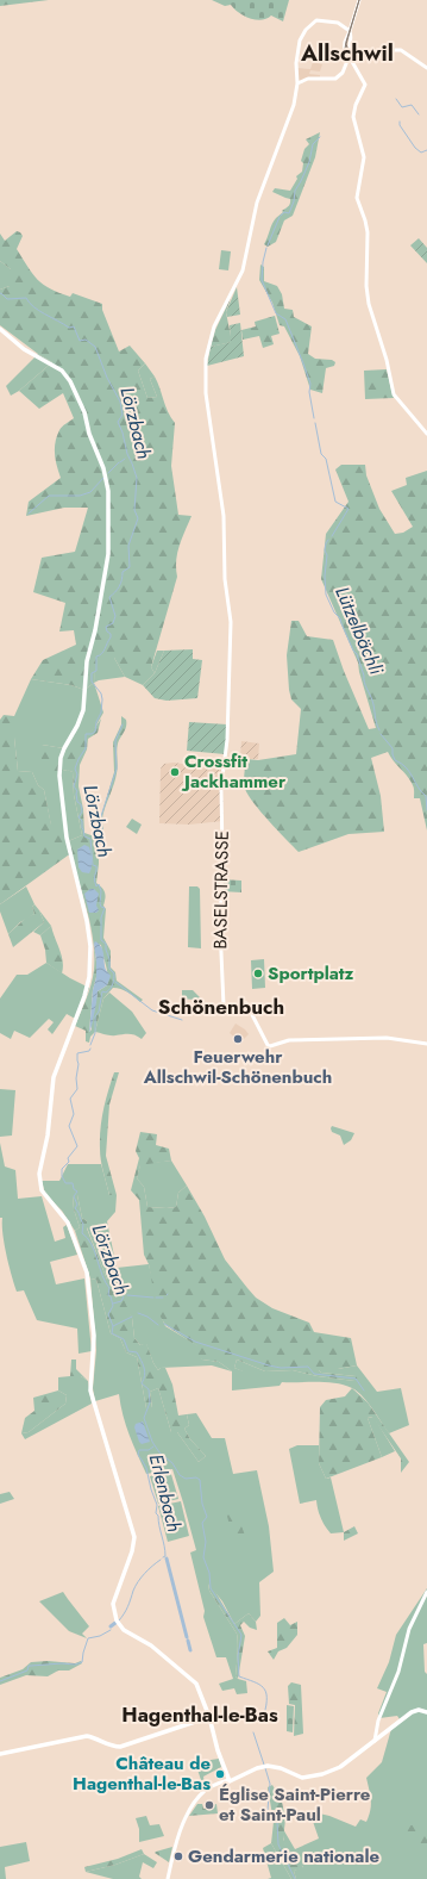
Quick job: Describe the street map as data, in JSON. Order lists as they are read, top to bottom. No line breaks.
{"streets":{"street":["BASELSTRASSE"]},"districts":["Allschwil","Schönenbuch","Hagenthal-le-Bas"],"water":["Lörzbach","Lützelbächli","Erlenbach"],"places":["Crossfit Jackhammer","Sportplatz","Feuerwehr Allschwil-Schönenbuch","Château de Hagenthal-le-Bas","Église Saint-Pierre et Saint-Paul","Gendarmerie nationale"]}
